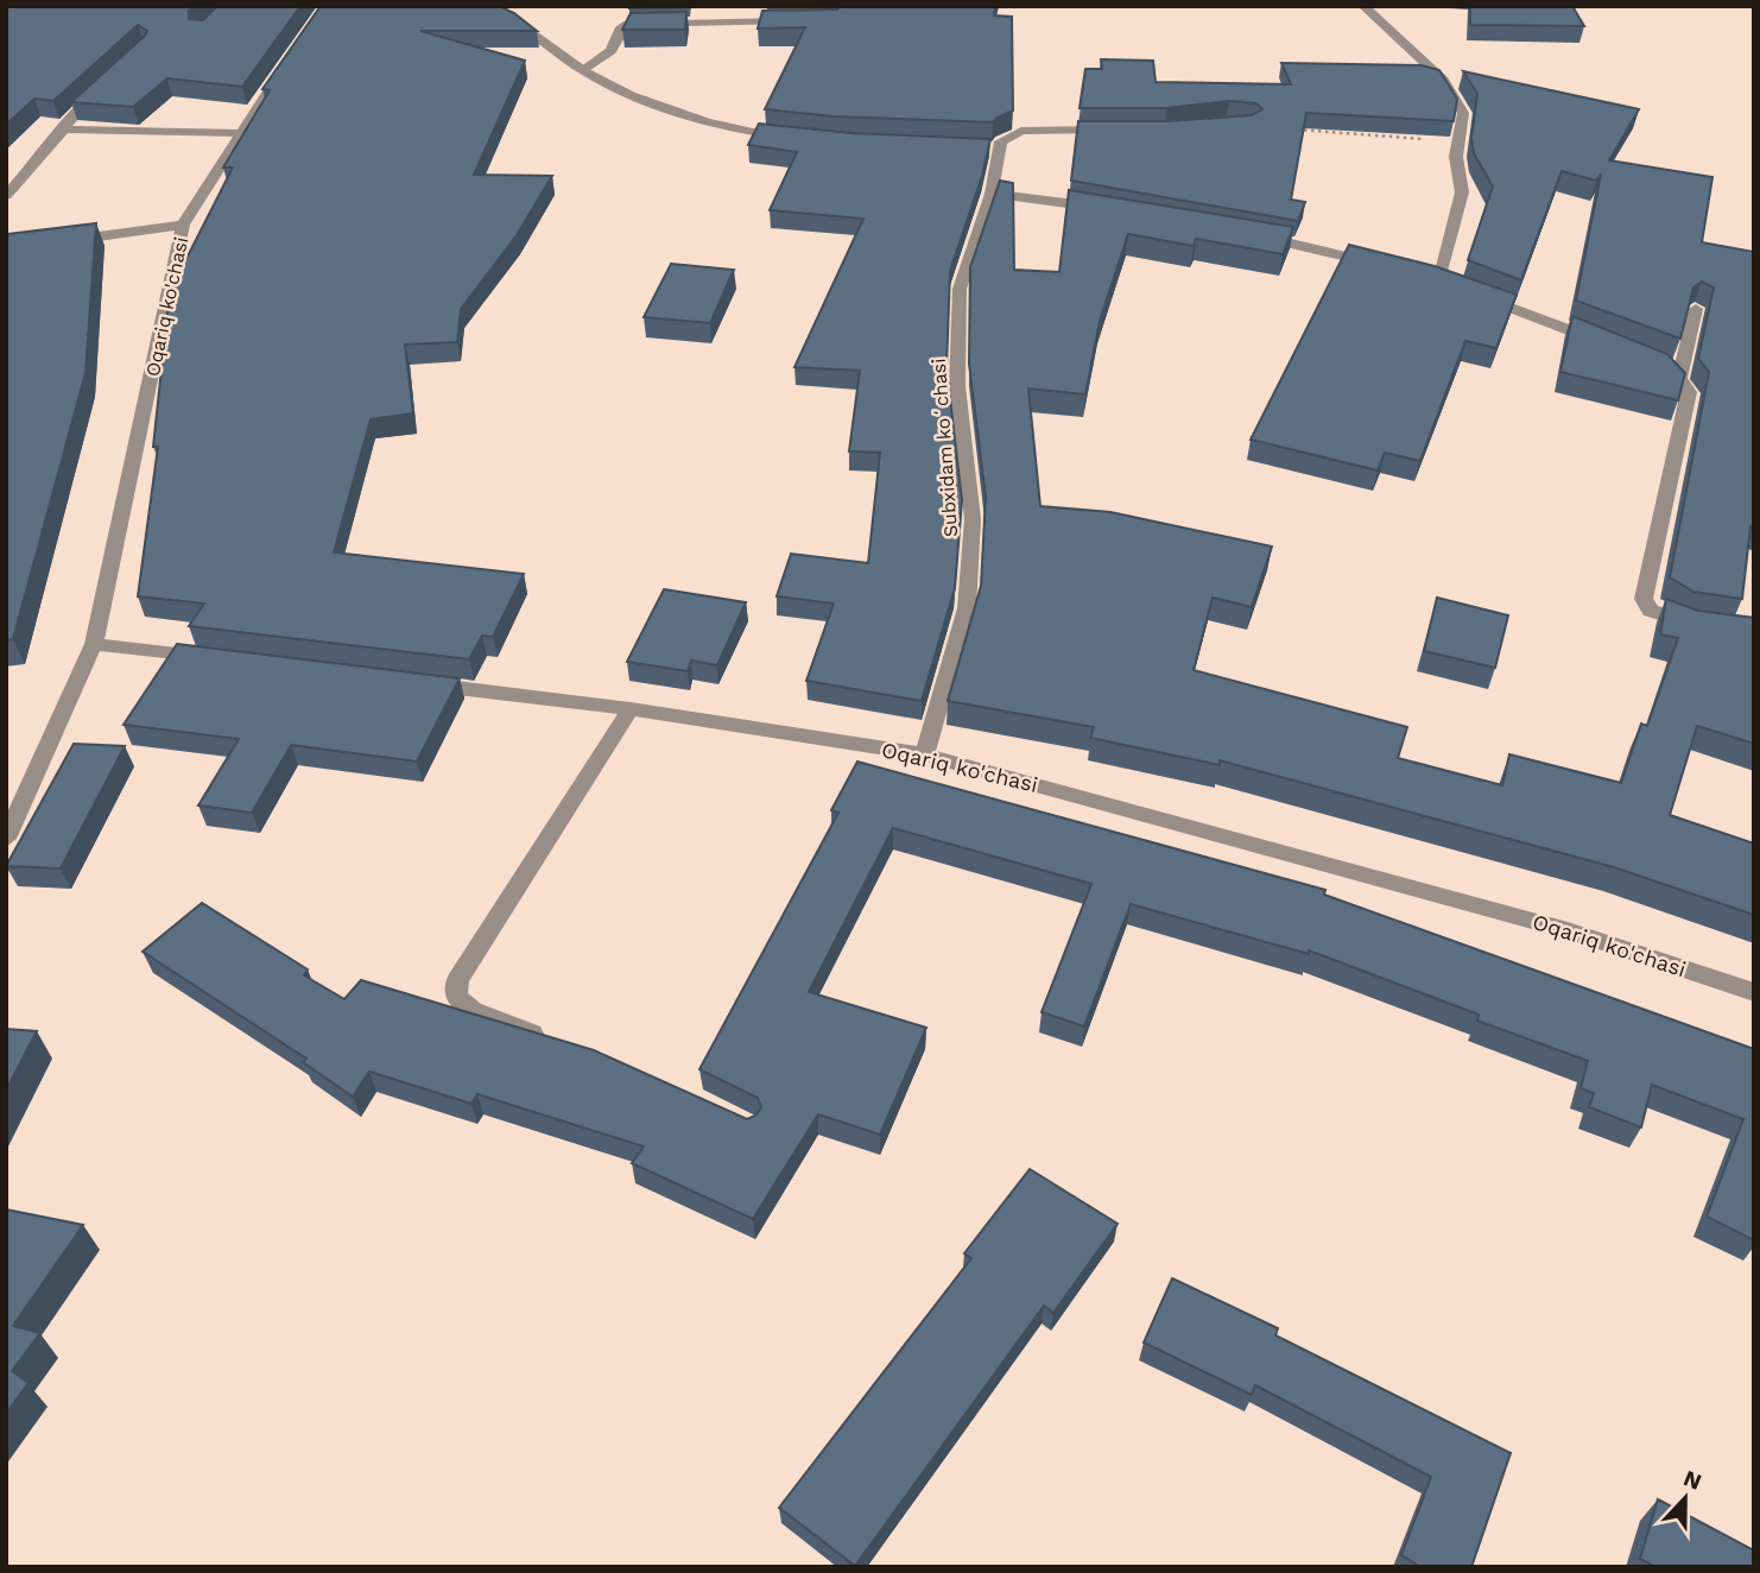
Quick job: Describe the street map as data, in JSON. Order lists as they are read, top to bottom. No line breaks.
{"streets":{"street":["Oqariq ko'chasi","Subxidam koʻchasi"]},"crossings":[["Oqariq ko'chasi","Subxidam koʻchasi"]],"north":"top"}
